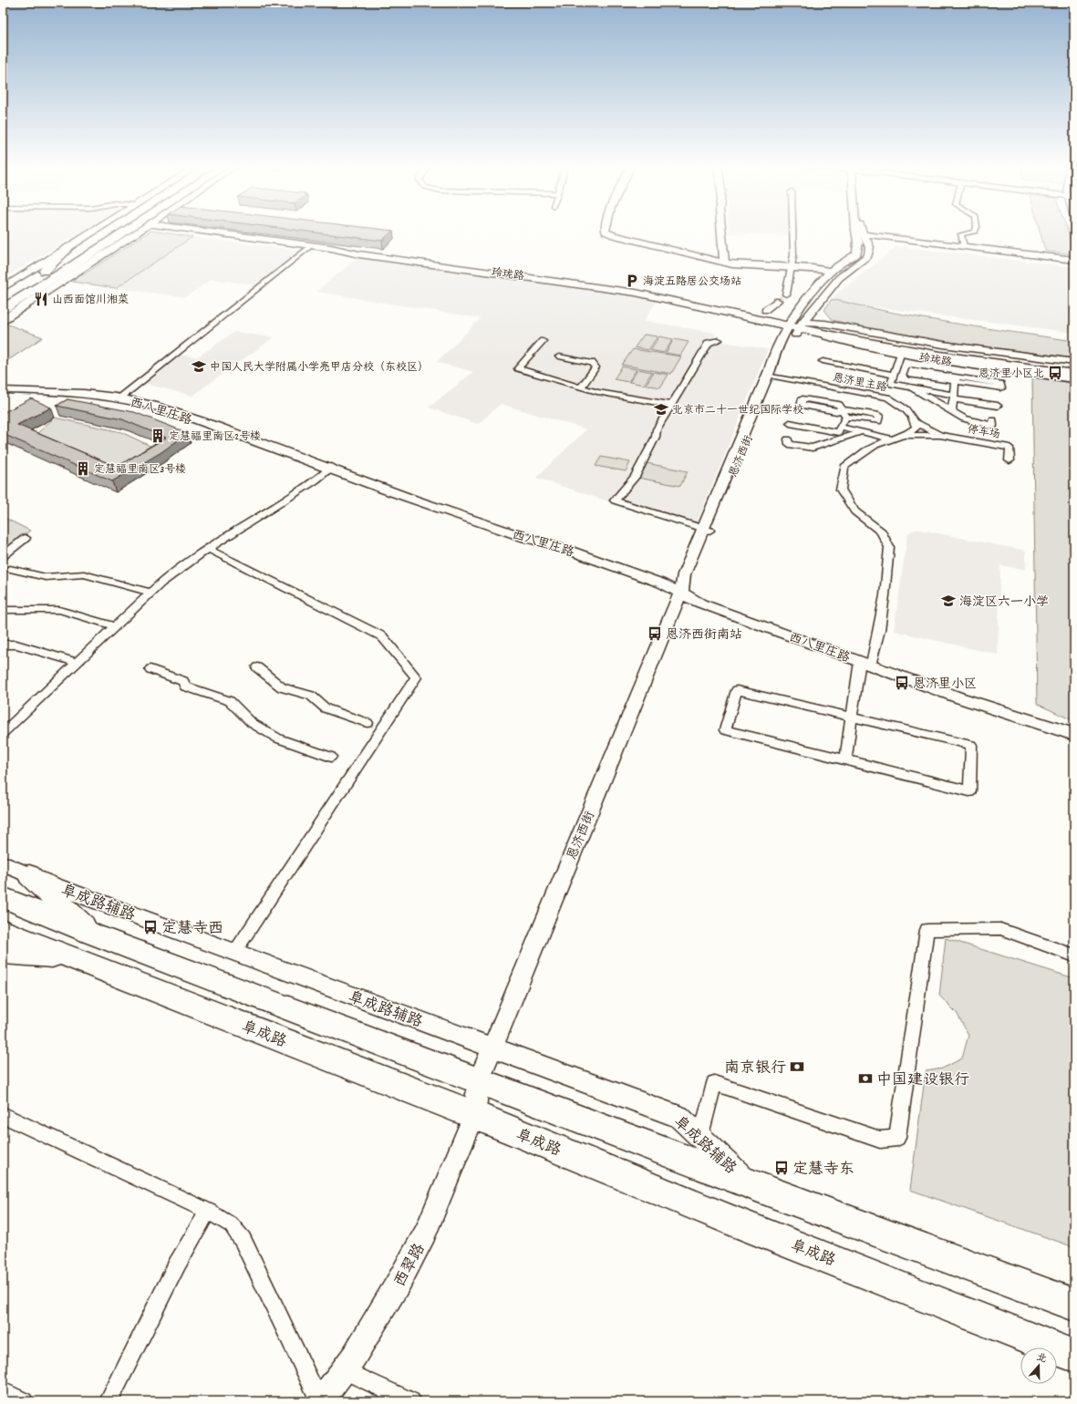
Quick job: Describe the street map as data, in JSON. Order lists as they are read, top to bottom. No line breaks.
{"streets":{"highway":["阜成路"],"main road":["玲珑路"],"street":["恩济里主路","西八里庄路","停车场","恩济西街","阜成路辅路","西翠路"]},"crossings":[["玲珑路","恩济西街"],["恩济里主路","恩济西街"],["西八里庄路","恩济西街"],["恩济西街","阜成路辅路"],["恩济西街","西翠路"],["阜成路","西翠路"]],"places":{"parking":["海淀五路居公交场站"],"restaurant":["山西面馆川湘菜"],"school or university":["中国人民大学附属小学亮甲店分校（东校区）","北京市二十一世纪国际学校","海淀区六一小学"],"bus stop":["恩济里小区北","恩济西街南站","恩济里小区","定慧寺西","定慧寺东"],"building":["定慧福里南区2号楼","定慧福里南区3号楼"],"bank":["南京银行","中国建设银行"]},"north":"top"}
